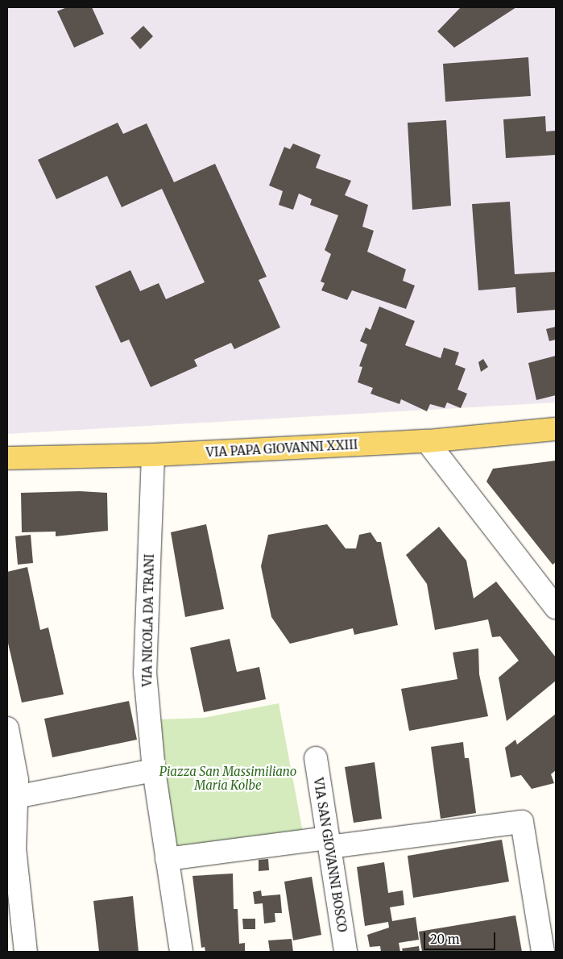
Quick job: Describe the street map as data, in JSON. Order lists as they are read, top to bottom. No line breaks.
{"streets":{"main road":["VIA PAPA GIOVANNI XXIII"],"street":["VIA NICOLA DA TRANI","VIA SAN GIOVANNI BOSCO"]},"crossings":[["VIA PAPA GIOVANNI XXIII","VIA NICOLA DA TRANI"]],"parks":["Piazza San Massimiliano Maria Kolbe"],"scale_bar":"20 m"}
